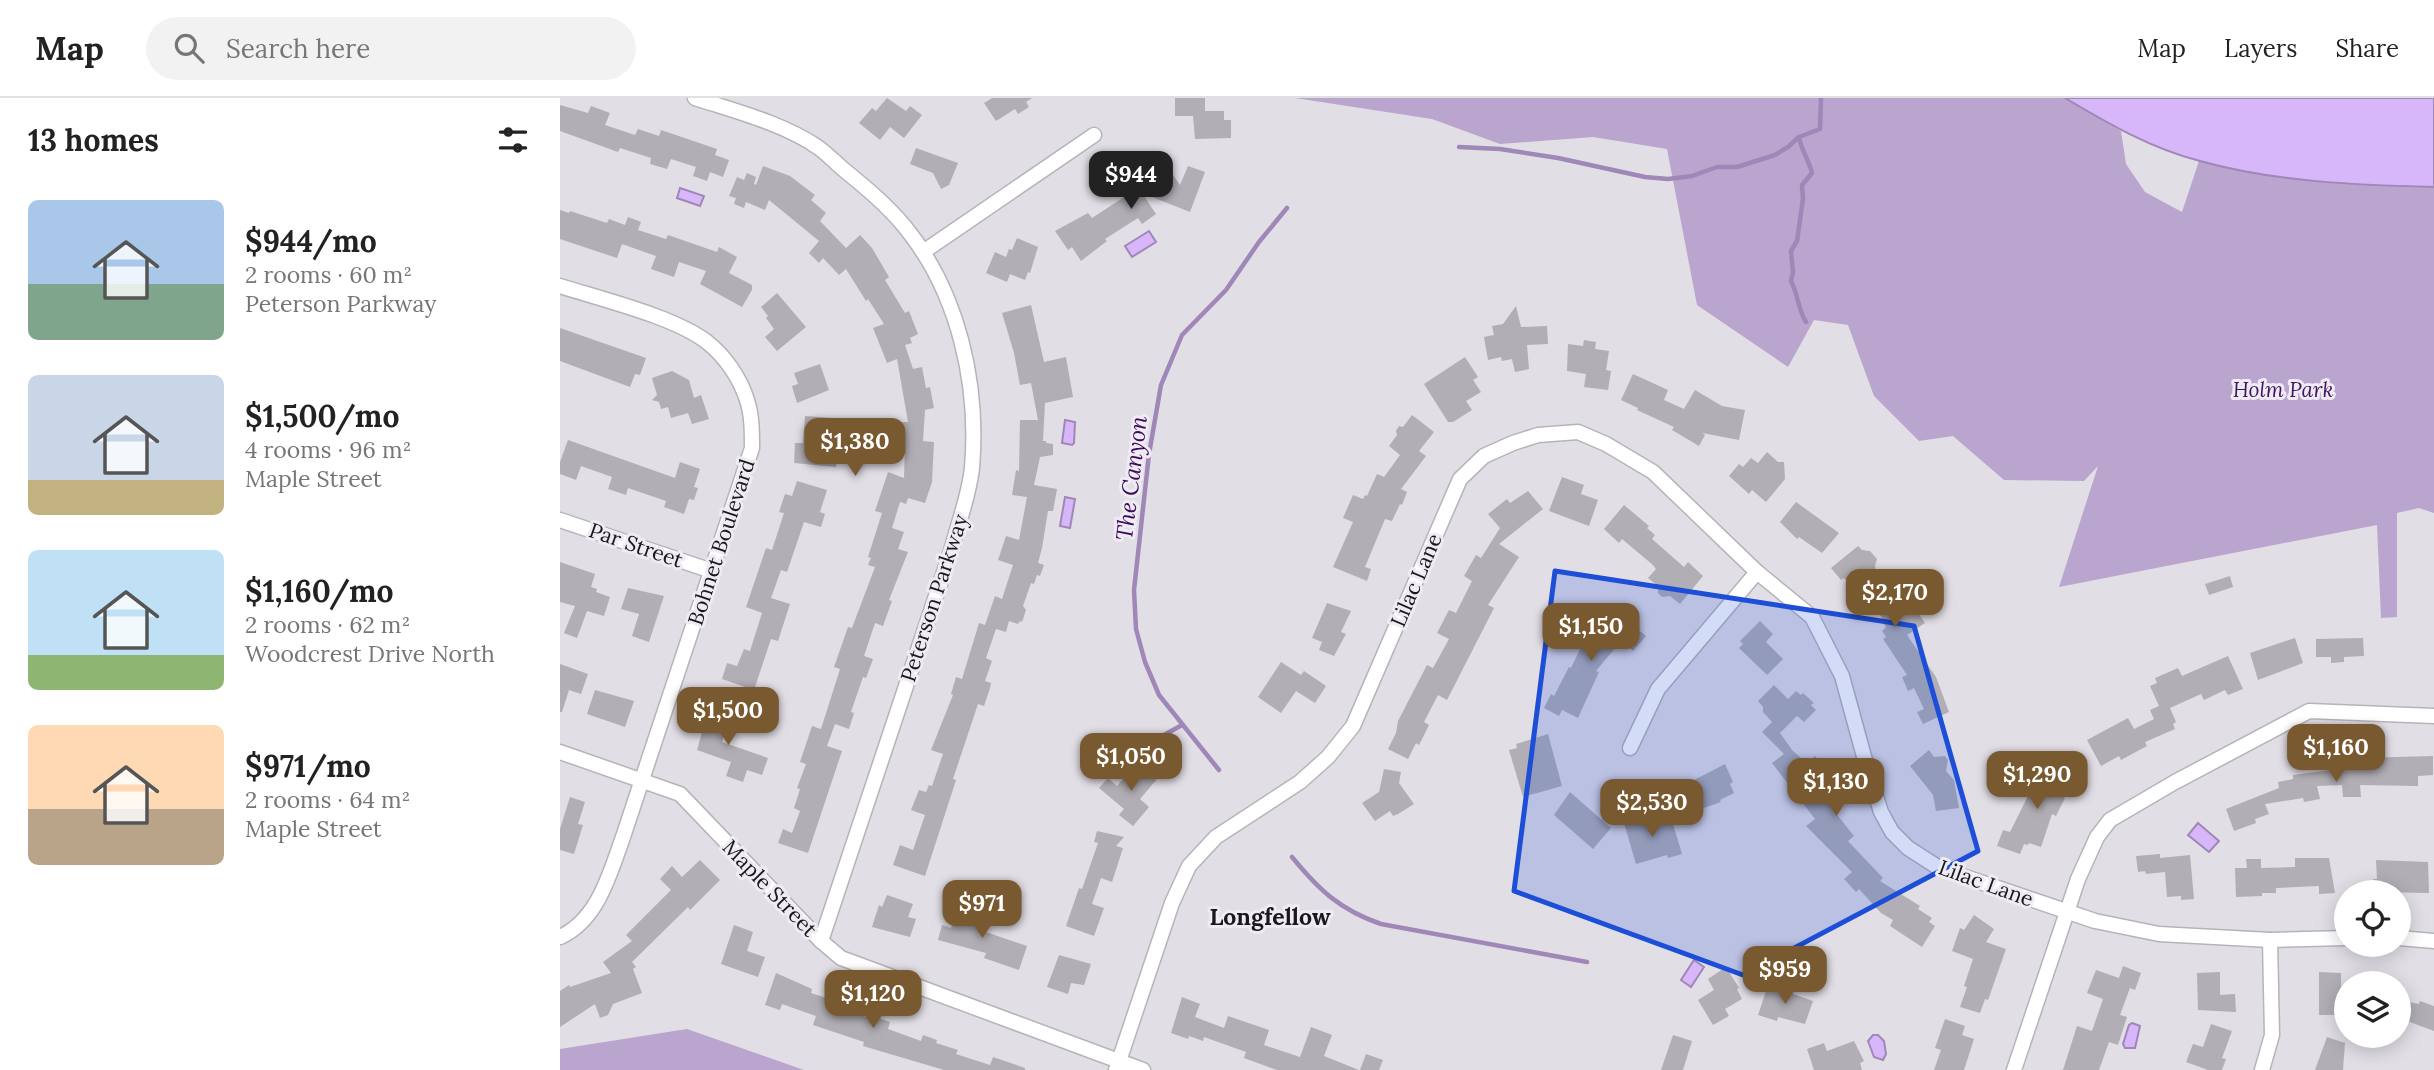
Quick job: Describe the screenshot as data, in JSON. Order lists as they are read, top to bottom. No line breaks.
{"streets":{"street":["Bohnet Boulevard","Par Street","Lilac Lane","Peterson Parkway","Maple Street"]},"crossings":[["Bohnet Boulevard","Par Street"],["Bohnet Boulevard","Maple Street"],["Lilac Lane","Maple Street"],["Peterson Parkway","Maple Street"]],"districts":["Longfellow"],"water":["The Canyon"],"parks":["Holm Park"],"page":{"header":"Map","search":"Search here","nav":["Map","Layers","Share"],"heading":"13 homes","price":["$944","$1,380","$2,170","$1,150","$1,500","$1,160","$1,050","$1,290","$1,130","$2,530","$971","$959","$1,120"],"list":[{"name":"$944/mo","note":"2 rooms · 60 m² · Peterson Parkway"},{"name":"$1,500/mo","note":"4 rooms · 96 m² · Maple Street"},{"name":"$1,160/mo","note":"2 rooms · 62 m² · Woodcrest Drive North"},{"name":"$971/mo","note":"2 rooms · 64 m² · Maple Street"}]}}
